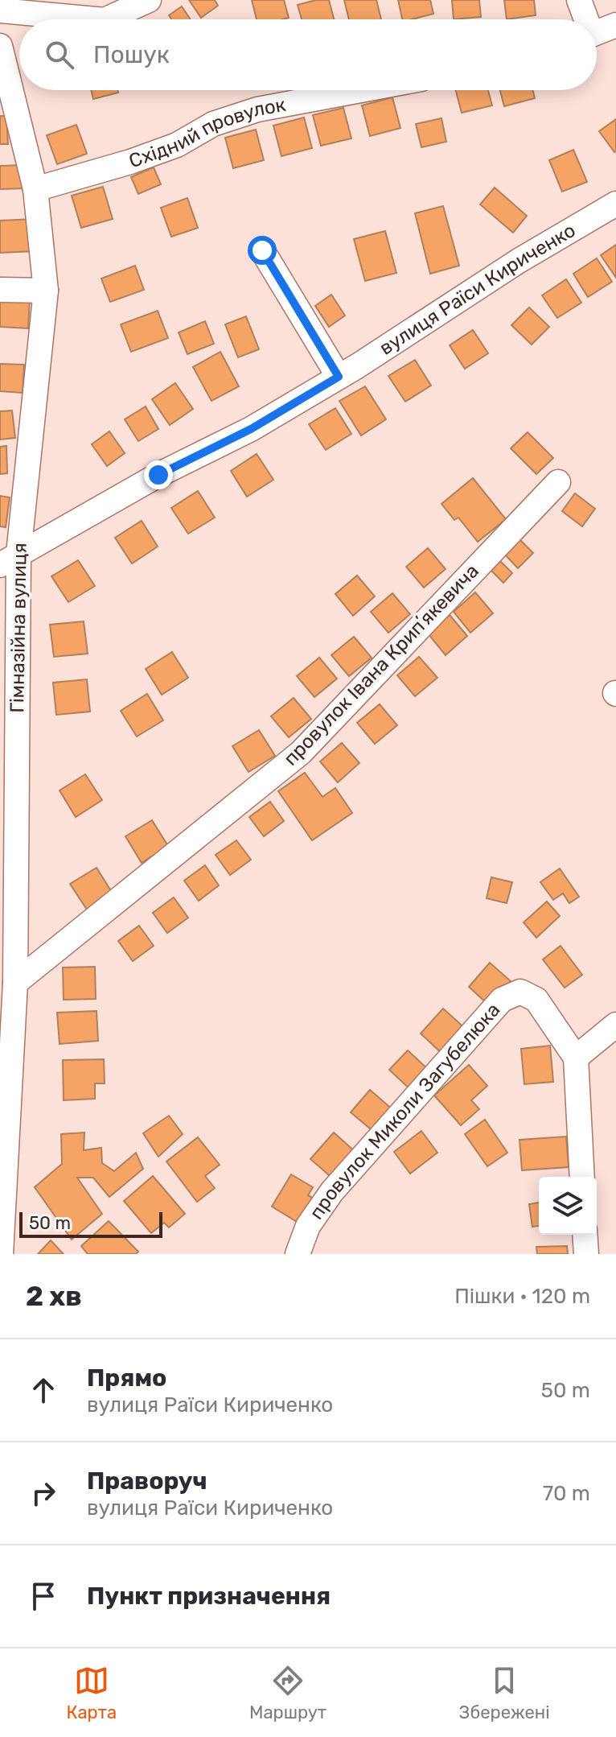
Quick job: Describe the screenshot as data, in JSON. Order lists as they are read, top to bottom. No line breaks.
{"streets":{"street":["Східний провулок","вулиця Раїси Кириченко","Гімназійна вулиця","провулок Івана Крипʼякевича","провулок Миколи Загубелюка"]},"crossings":[["Східний провулок","Гімназійна вулиця"],["вулиця Раїси Кириченко","Гімназійна вулиця"],["Гімназійна вулиця","провулок Івана Крипʼякевича"]],"scale_bar":"50 m","page":{"search":"Пошук","scale":"50 m","heading":["2 хв","Пішки · 120 m"],"list":[["Прямо","вулиця Раїси Кириченко","50 m"],["Праворуч","вулиця Раїси Кириченко","70 m"],"Пункт призначення"],"nav":["Карта","Маршрут","Збережені"]}}
